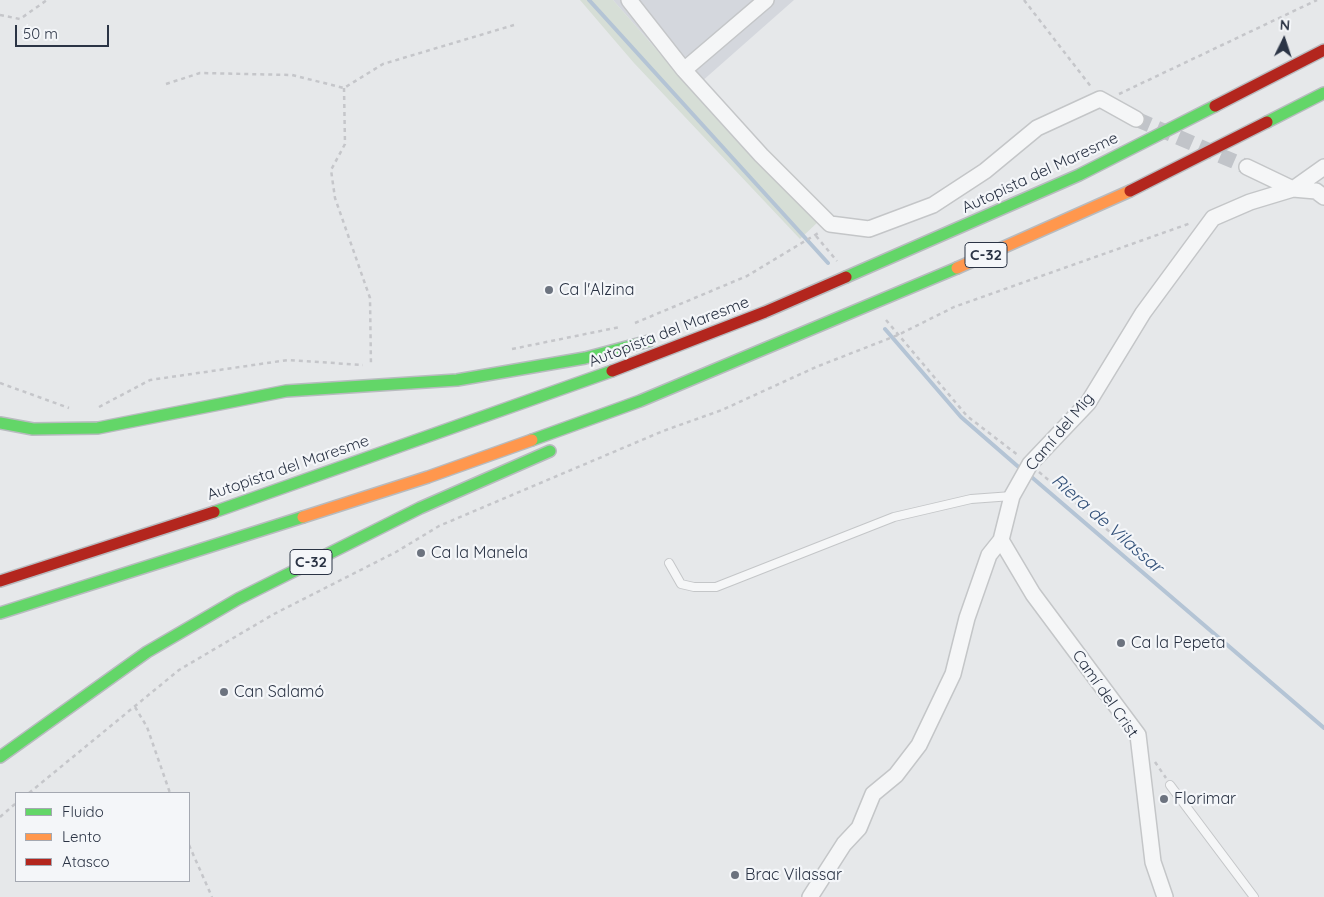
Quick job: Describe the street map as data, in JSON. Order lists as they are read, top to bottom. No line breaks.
{"streets":{"highway":["Autopista del Maresme","C-32"],"street":["Camí del Mig","Camí del Crist"]},"crossings":[["Camí del Mig","Camí del Crist"]],"water":["Riera de Vilassar"],"places":["Ca l'Alzina","Ca la Manela","Ca la Pepeta","Can Salamó","Florimar","Brac Vilassar"],"legend":["Fluido","Lento","Atasco"],"scale_bar":"50 m","north":"top"}
